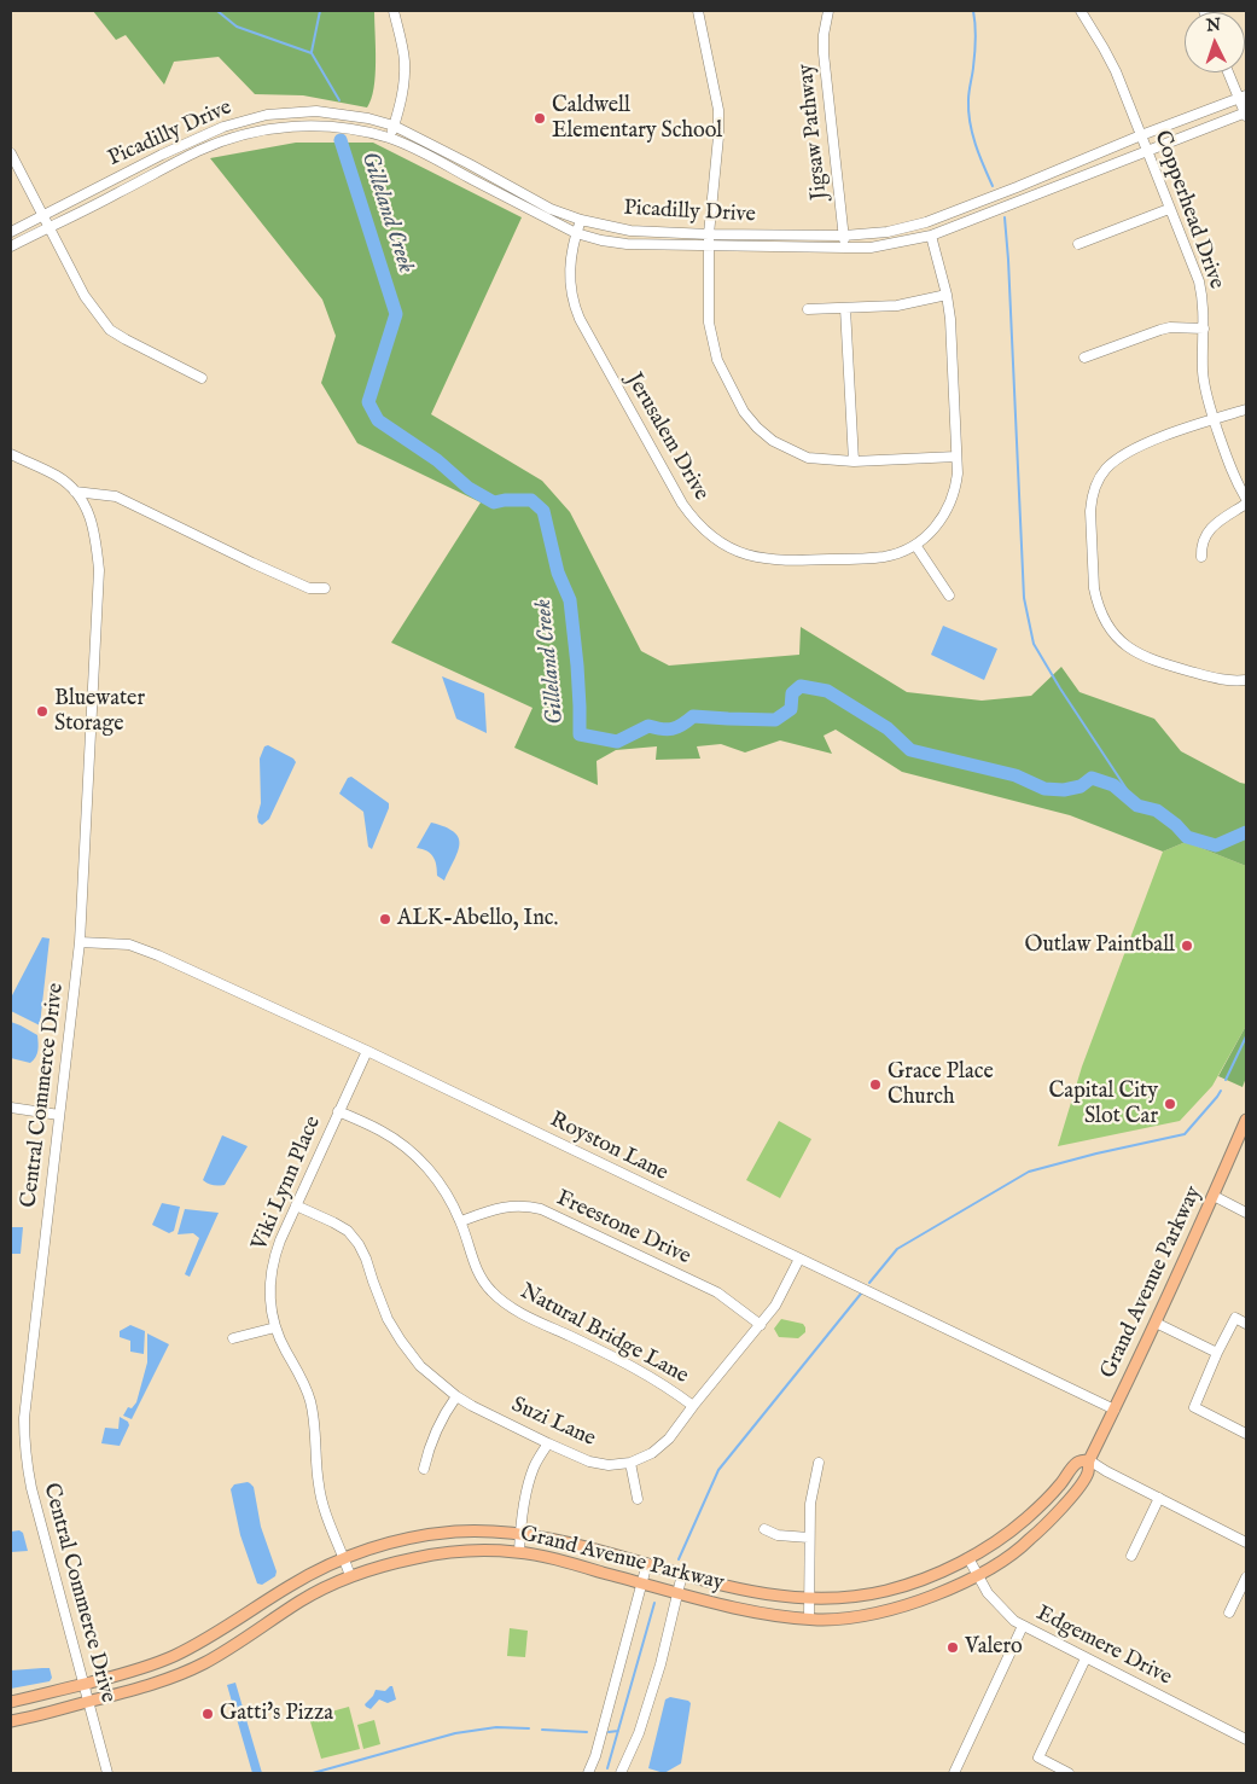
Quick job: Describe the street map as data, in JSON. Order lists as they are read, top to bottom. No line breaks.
{"streets":{"main road":["Grand Avenue Parkway"],"street":["Jigsaw Pathway","Picadilly Drive","Copperhead Drive","Jerusalem Drive","Central Commerce Drive","Royston Lane","Viki Lynn Place","Freestone Drive","Natural Bridge Lane","Suzi Lane","Edgemere Drive"]},"crossings":[["Jigsaw Pathway","Picadilly Drive"],["Picadilly Drive","Copperhead Drive"],["Picadilly Drive","Jerusalem Drive"],["Central Commerce Drive","Royston Lane"],["Central Commerce Drive","Grand Avenue Parkway"],["Royston Lane","Viki Lynn Place"],["Royston Lane","Grand Avenue Parkway"],["Royston Lane","Suzi Lane"],["Viki Lynn Place","Grand Avenue Parkway"],["Viki Lynn Place","Natural Bridge Lane"],["Viki Lynn Place","Suzi Lane"],["Freestone Drive","Natural Bridge Lane"],["Freestone Drive","Suzi Lane"],["Grand Avenue Parkway","Edgemere Drive"],["Natural Bridge Lane","Suzi Lane"]],"water":["Gilleland Creek"],"places":["Caldwell Elementary School","Bluewater Storage","ALK-Abello, Inc.","Outlaw Paintball","Grace Place Church","Capital City Slot Car","Valero","Gatti's Pizza"],"north":"top"}
